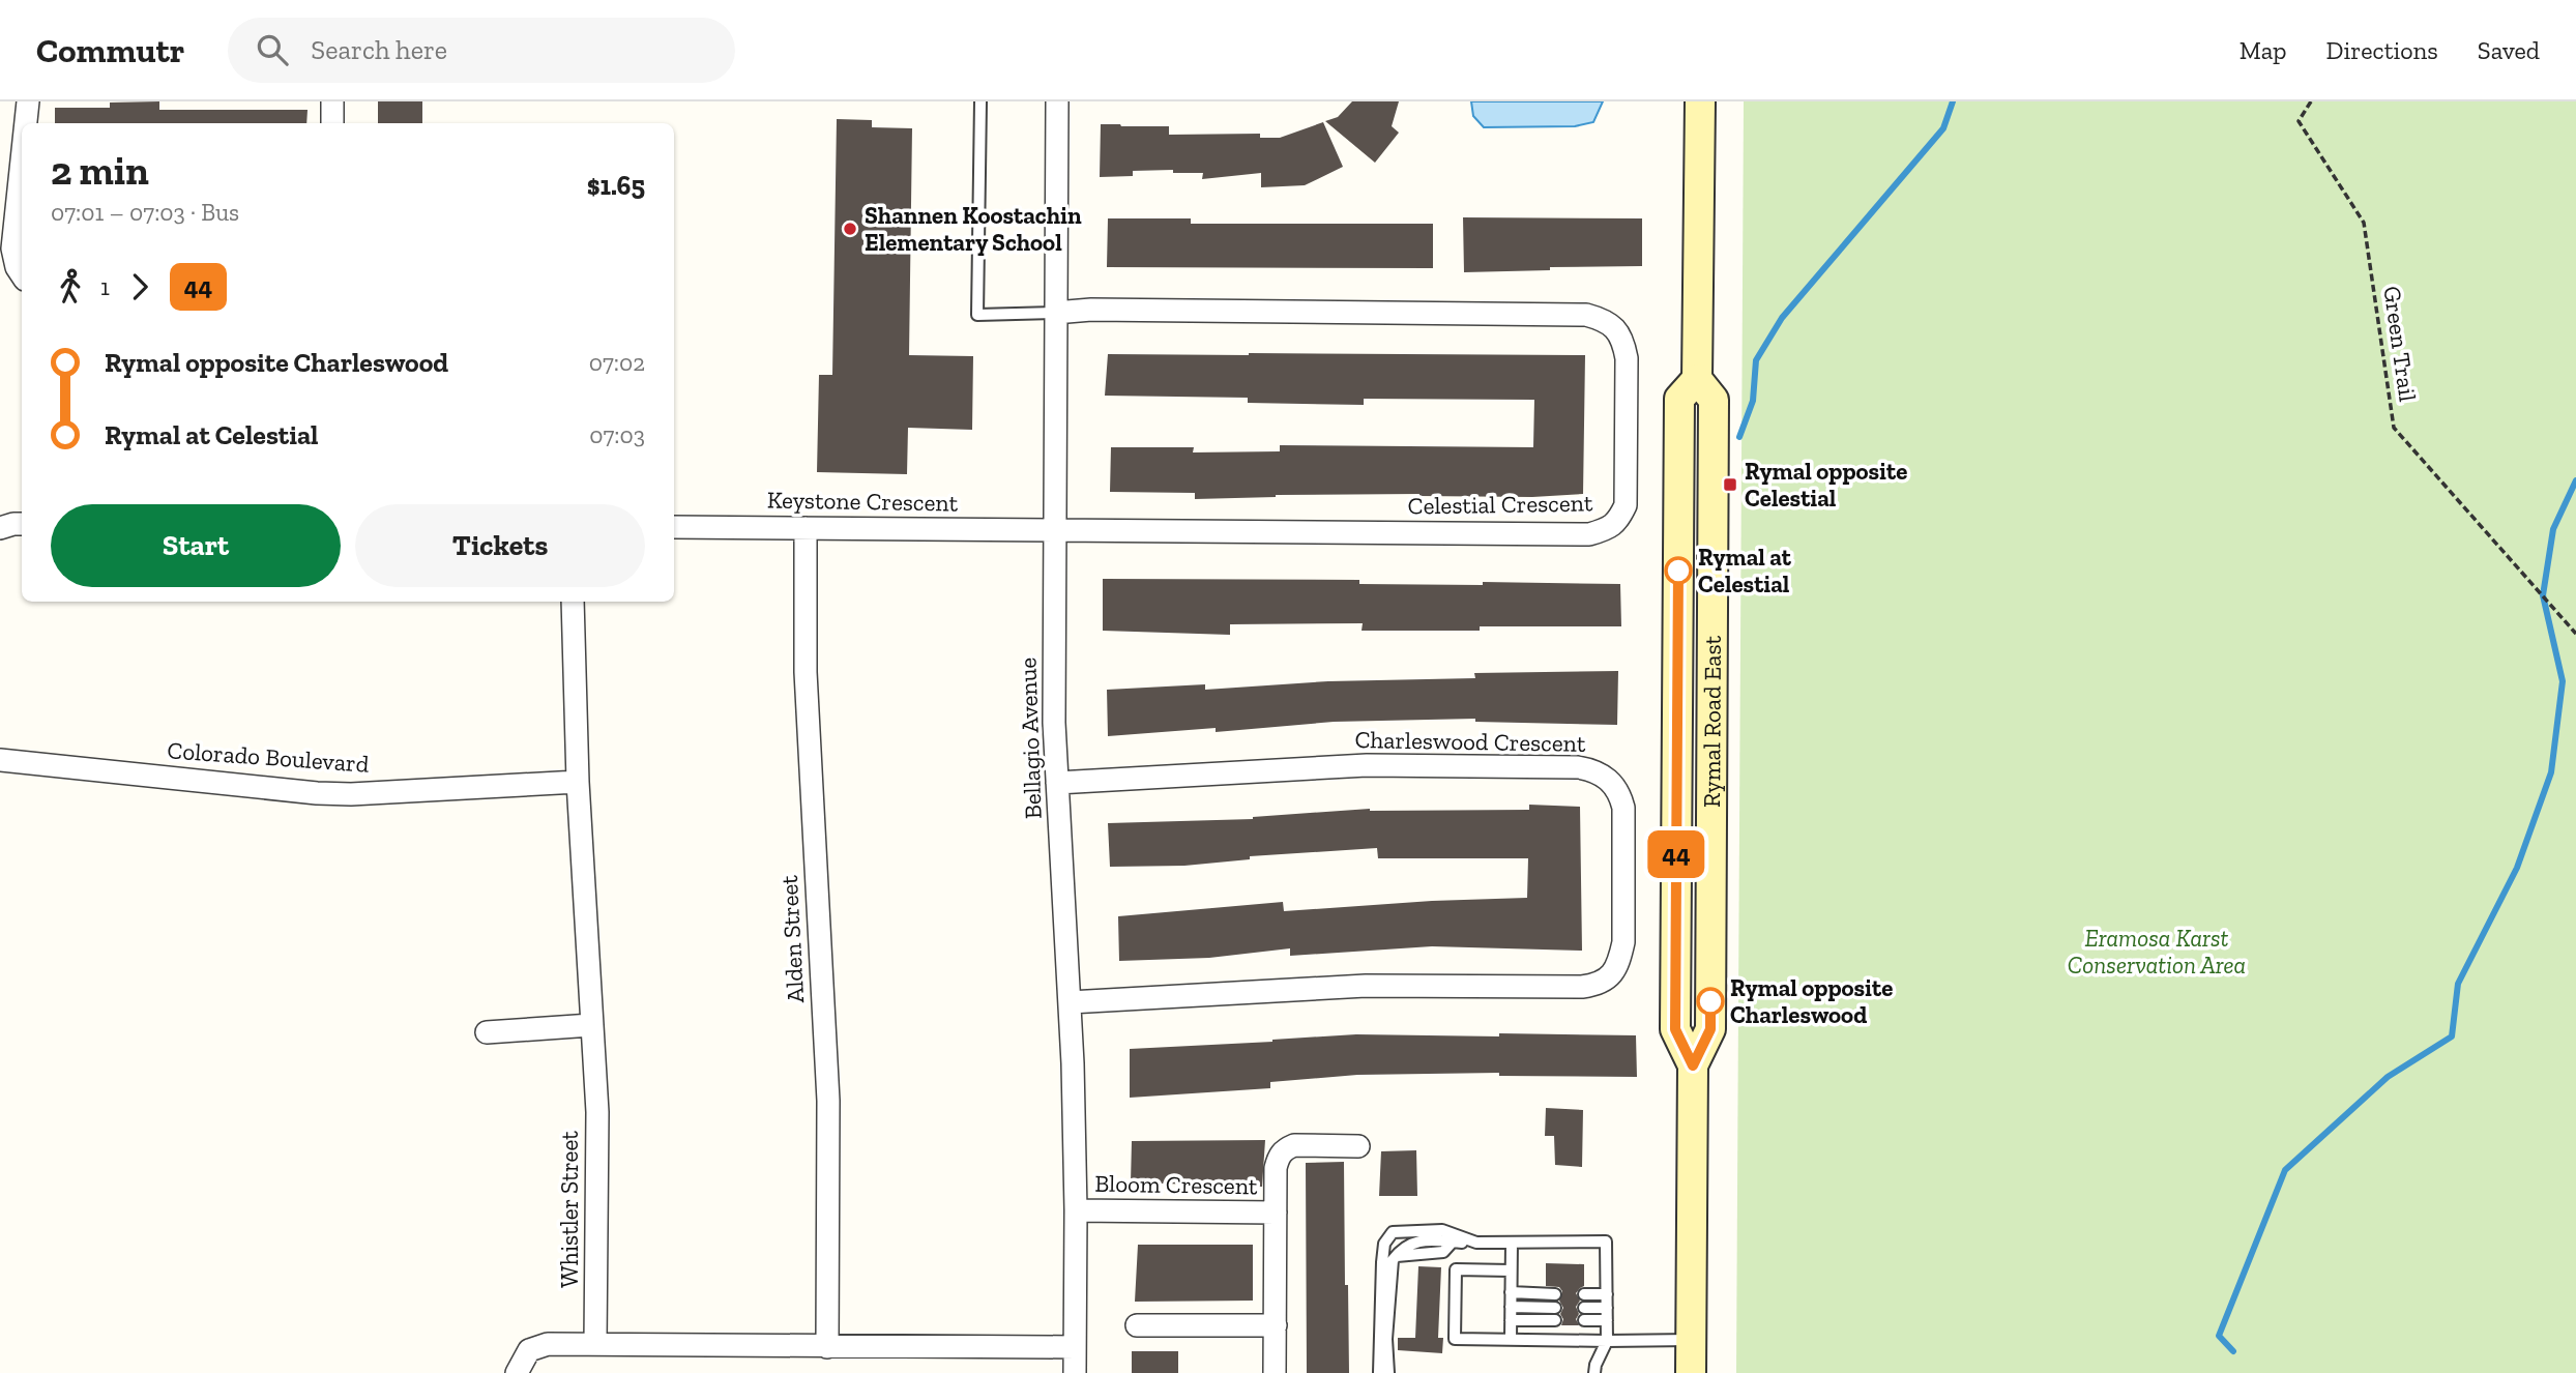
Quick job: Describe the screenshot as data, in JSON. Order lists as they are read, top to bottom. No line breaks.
{"streets":{"main road":["Rymal Road East"],"street":["Keystone Crescent","Celestial Crescent","Bellagio Avenue","Charleswood Crescent","Colorado Boulevard","Alden Street","Bloom Crescent","Whistler Street"],"path":["Green Trail"]},"crossings":[["Keystone Crescent","Celestial Crescent"],["Keystone Crescent","Bellagio Avenue"],["Keystone Crescent","Alden Street"],["Celestial Crescent","Bellagio Avenue"],["Bellagio Avenue","Charleswood Crescent"],["Bellagio Avenue","Bloom Crescent"],["Colorado Boulevard","Whistler Street"]],"parks":["Eramosa Karst Conservation Area"],"places":{"other":["Shannen Koostachin Elementary School","Rymal at Celestial","Rymal opposite Charleswood"],"transit":["Rymal opposite Celestial"]},"lines":["bus line 44"],"page":{"header":"Commutr","search":"Search here","nav":["Map","Directions","Saved"],"on_map":"44","heading":["2 min","07:01 – 07:03 · Bus","$1.65"],"legs":["1","44"],"list":[{"name":"Rymal opposite Charleswood","value":"07:02"},{"name":"Rymal at Celestial","value":"07:03"}],"buttons":["Start","Tickets"]}}
